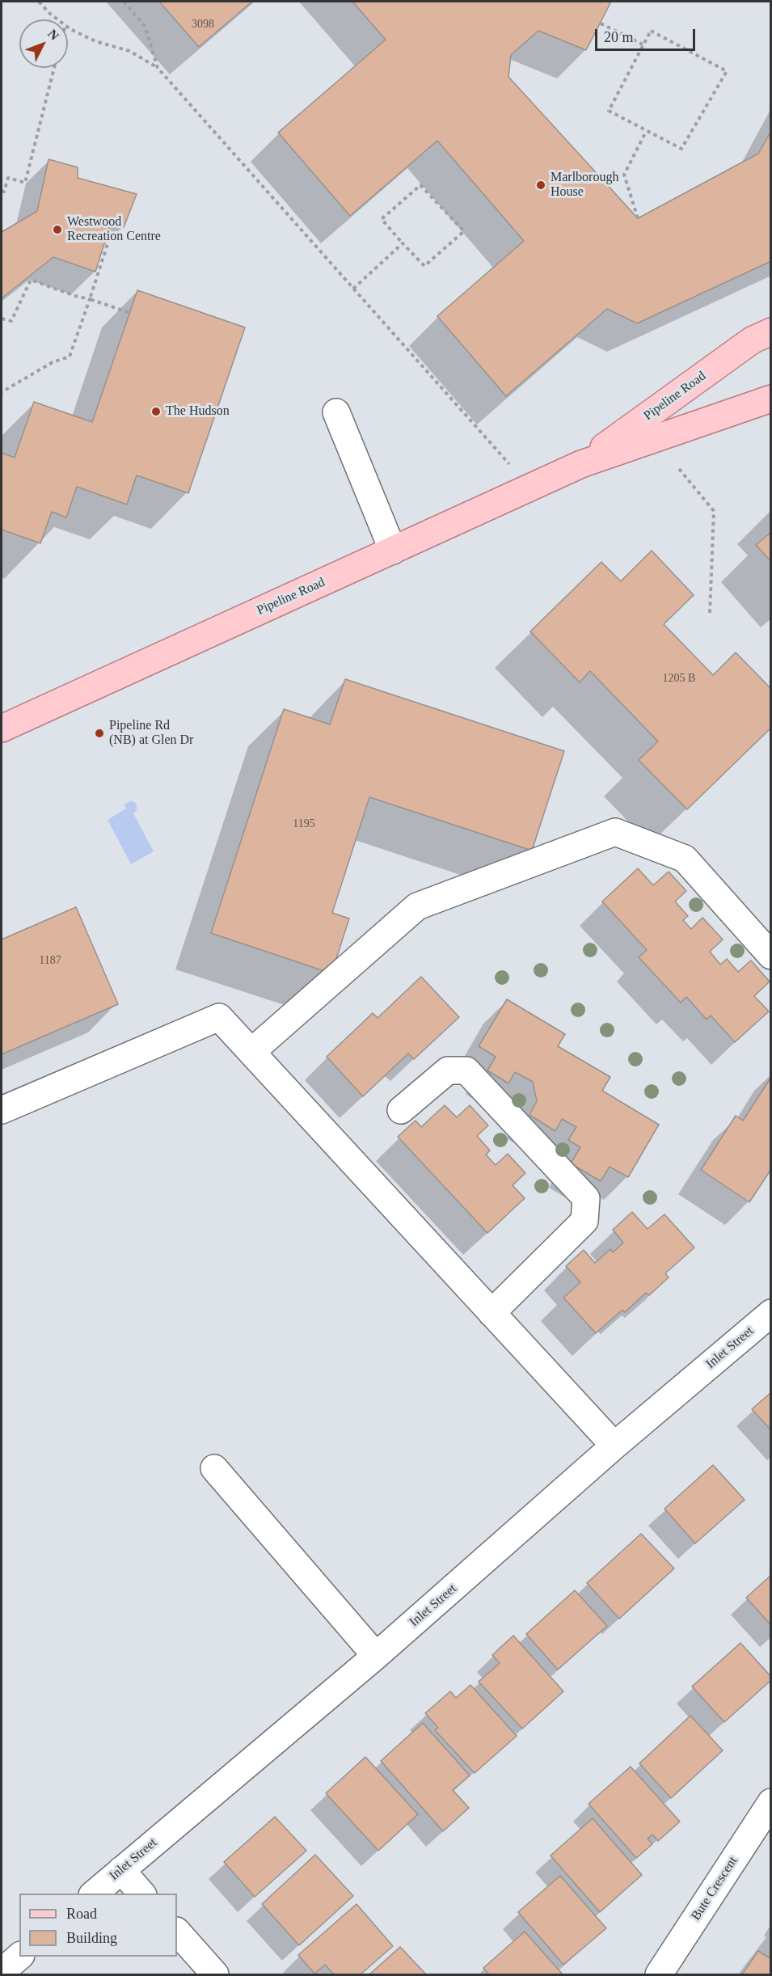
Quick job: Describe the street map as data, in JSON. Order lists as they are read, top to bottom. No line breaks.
{"streets":{"main road":["Pipeline Road"],"street":["Inlet Street","Bute Crescent"]},"places":["Marlborough House","Westwood Recreation Centre","The Hudson","Pipeline Rd (NB) at Glen Dr"],"house_numbers":["3098","1205 B","1195","1187"],"legend":["Road","Building"],"scale_bar":"20 m","north":"top right"}
